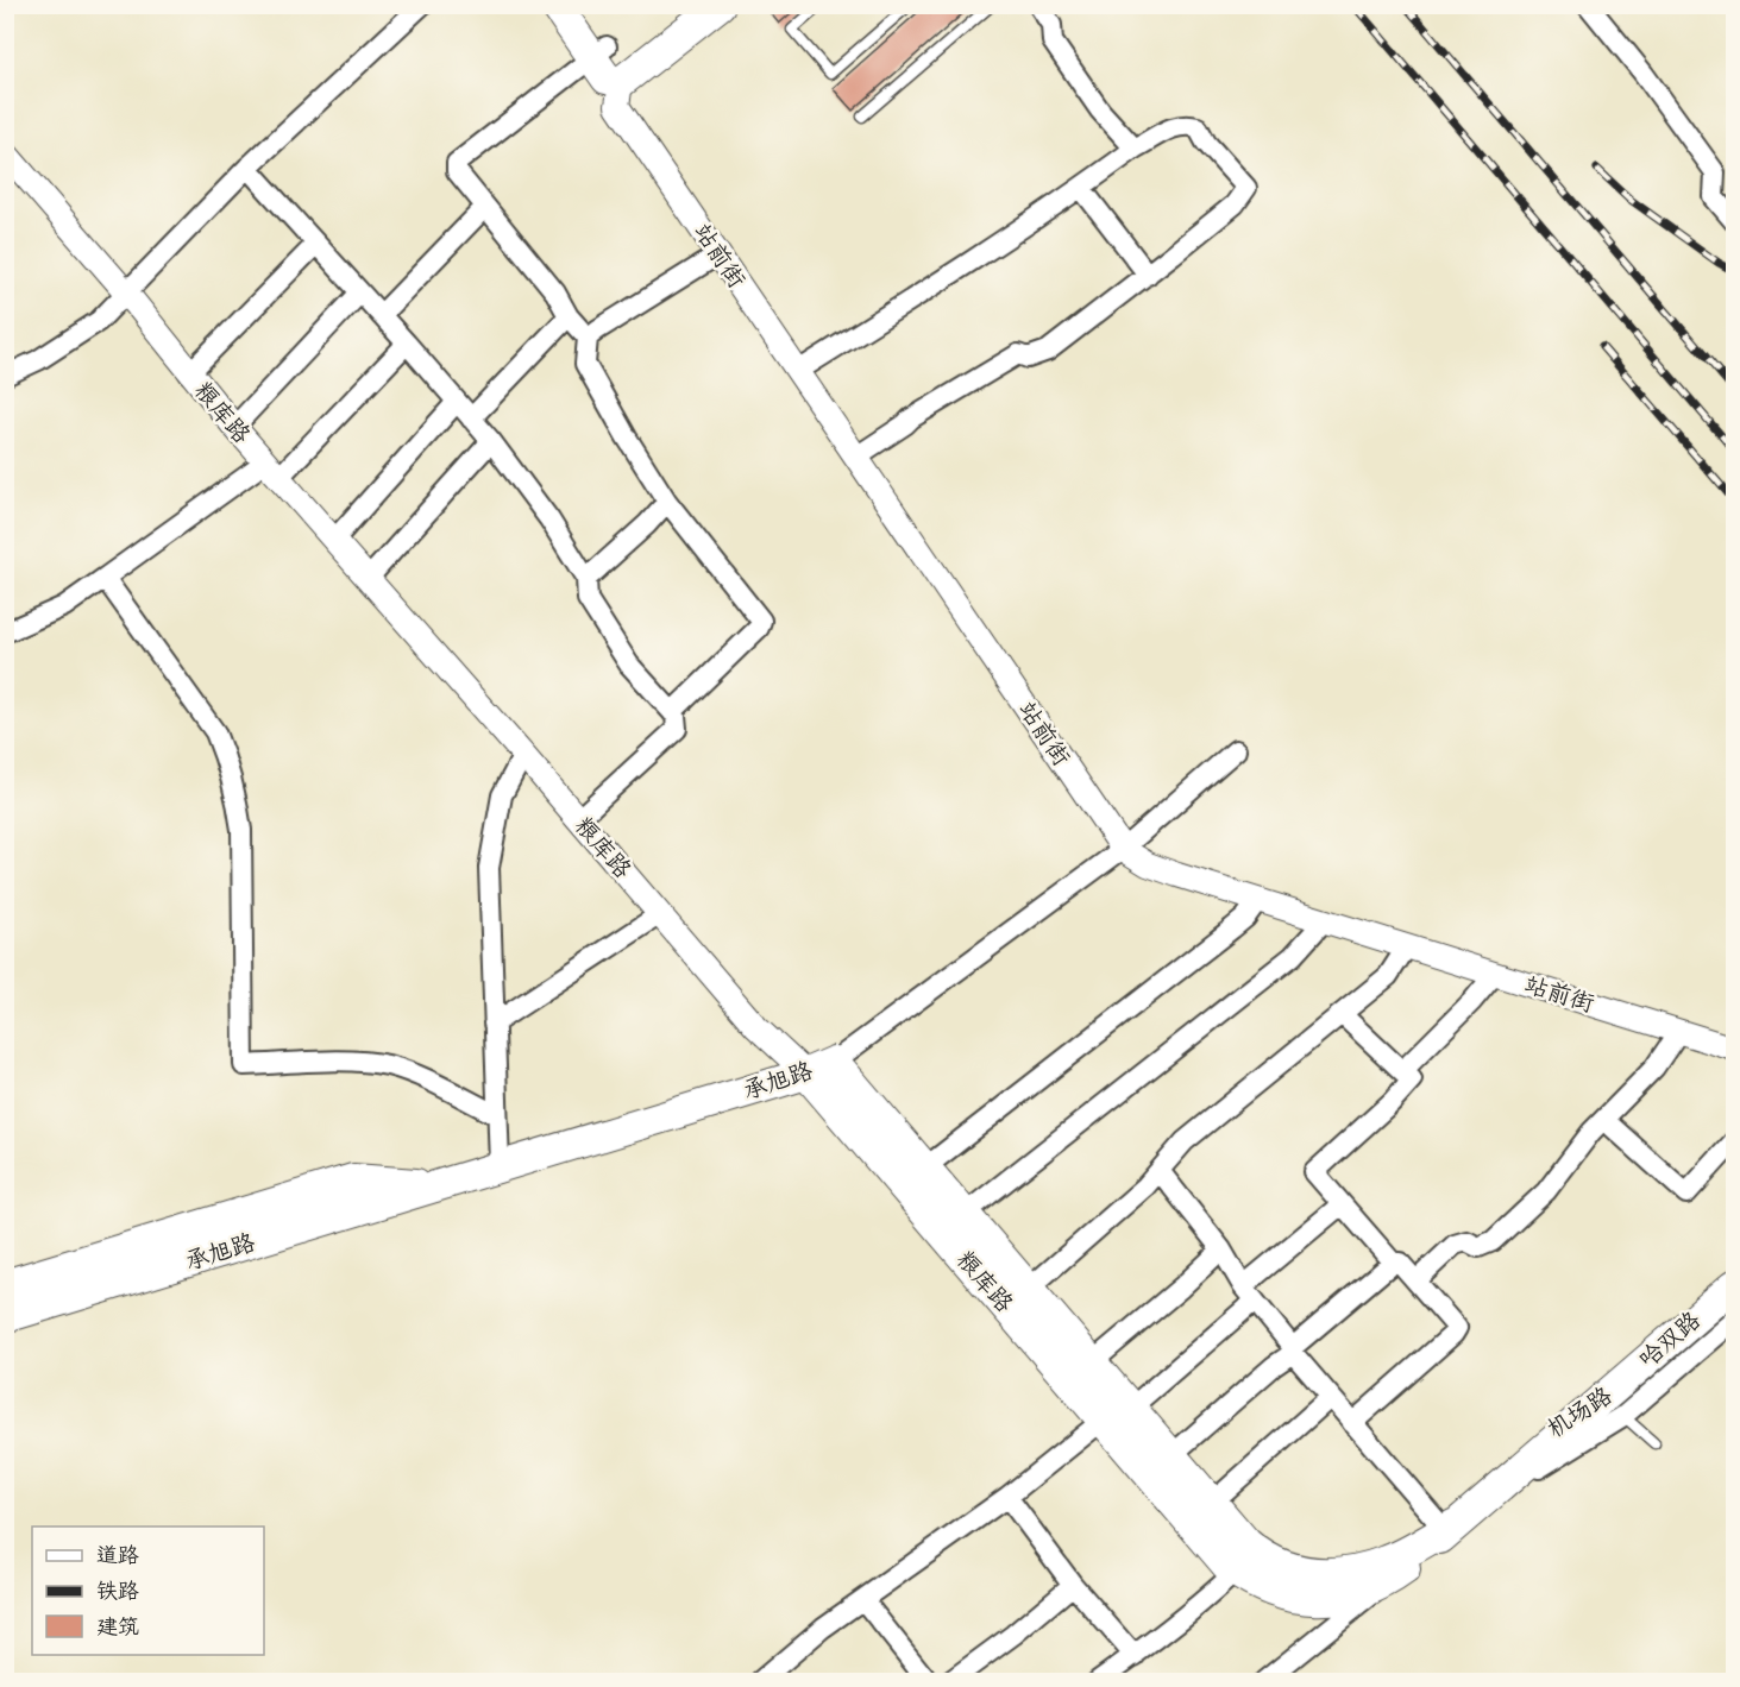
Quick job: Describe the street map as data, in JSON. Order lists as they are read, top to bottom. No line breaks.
{"streets":{"main road":["粮库路","承旭路","哈双路"],"street":["站前街","机场路"]},"crossings":[["粮库路","承旭路"],["粮库路","哈双路"],["哈双路","机场路"]],"legend":["道路","铁路","建筑"]}
